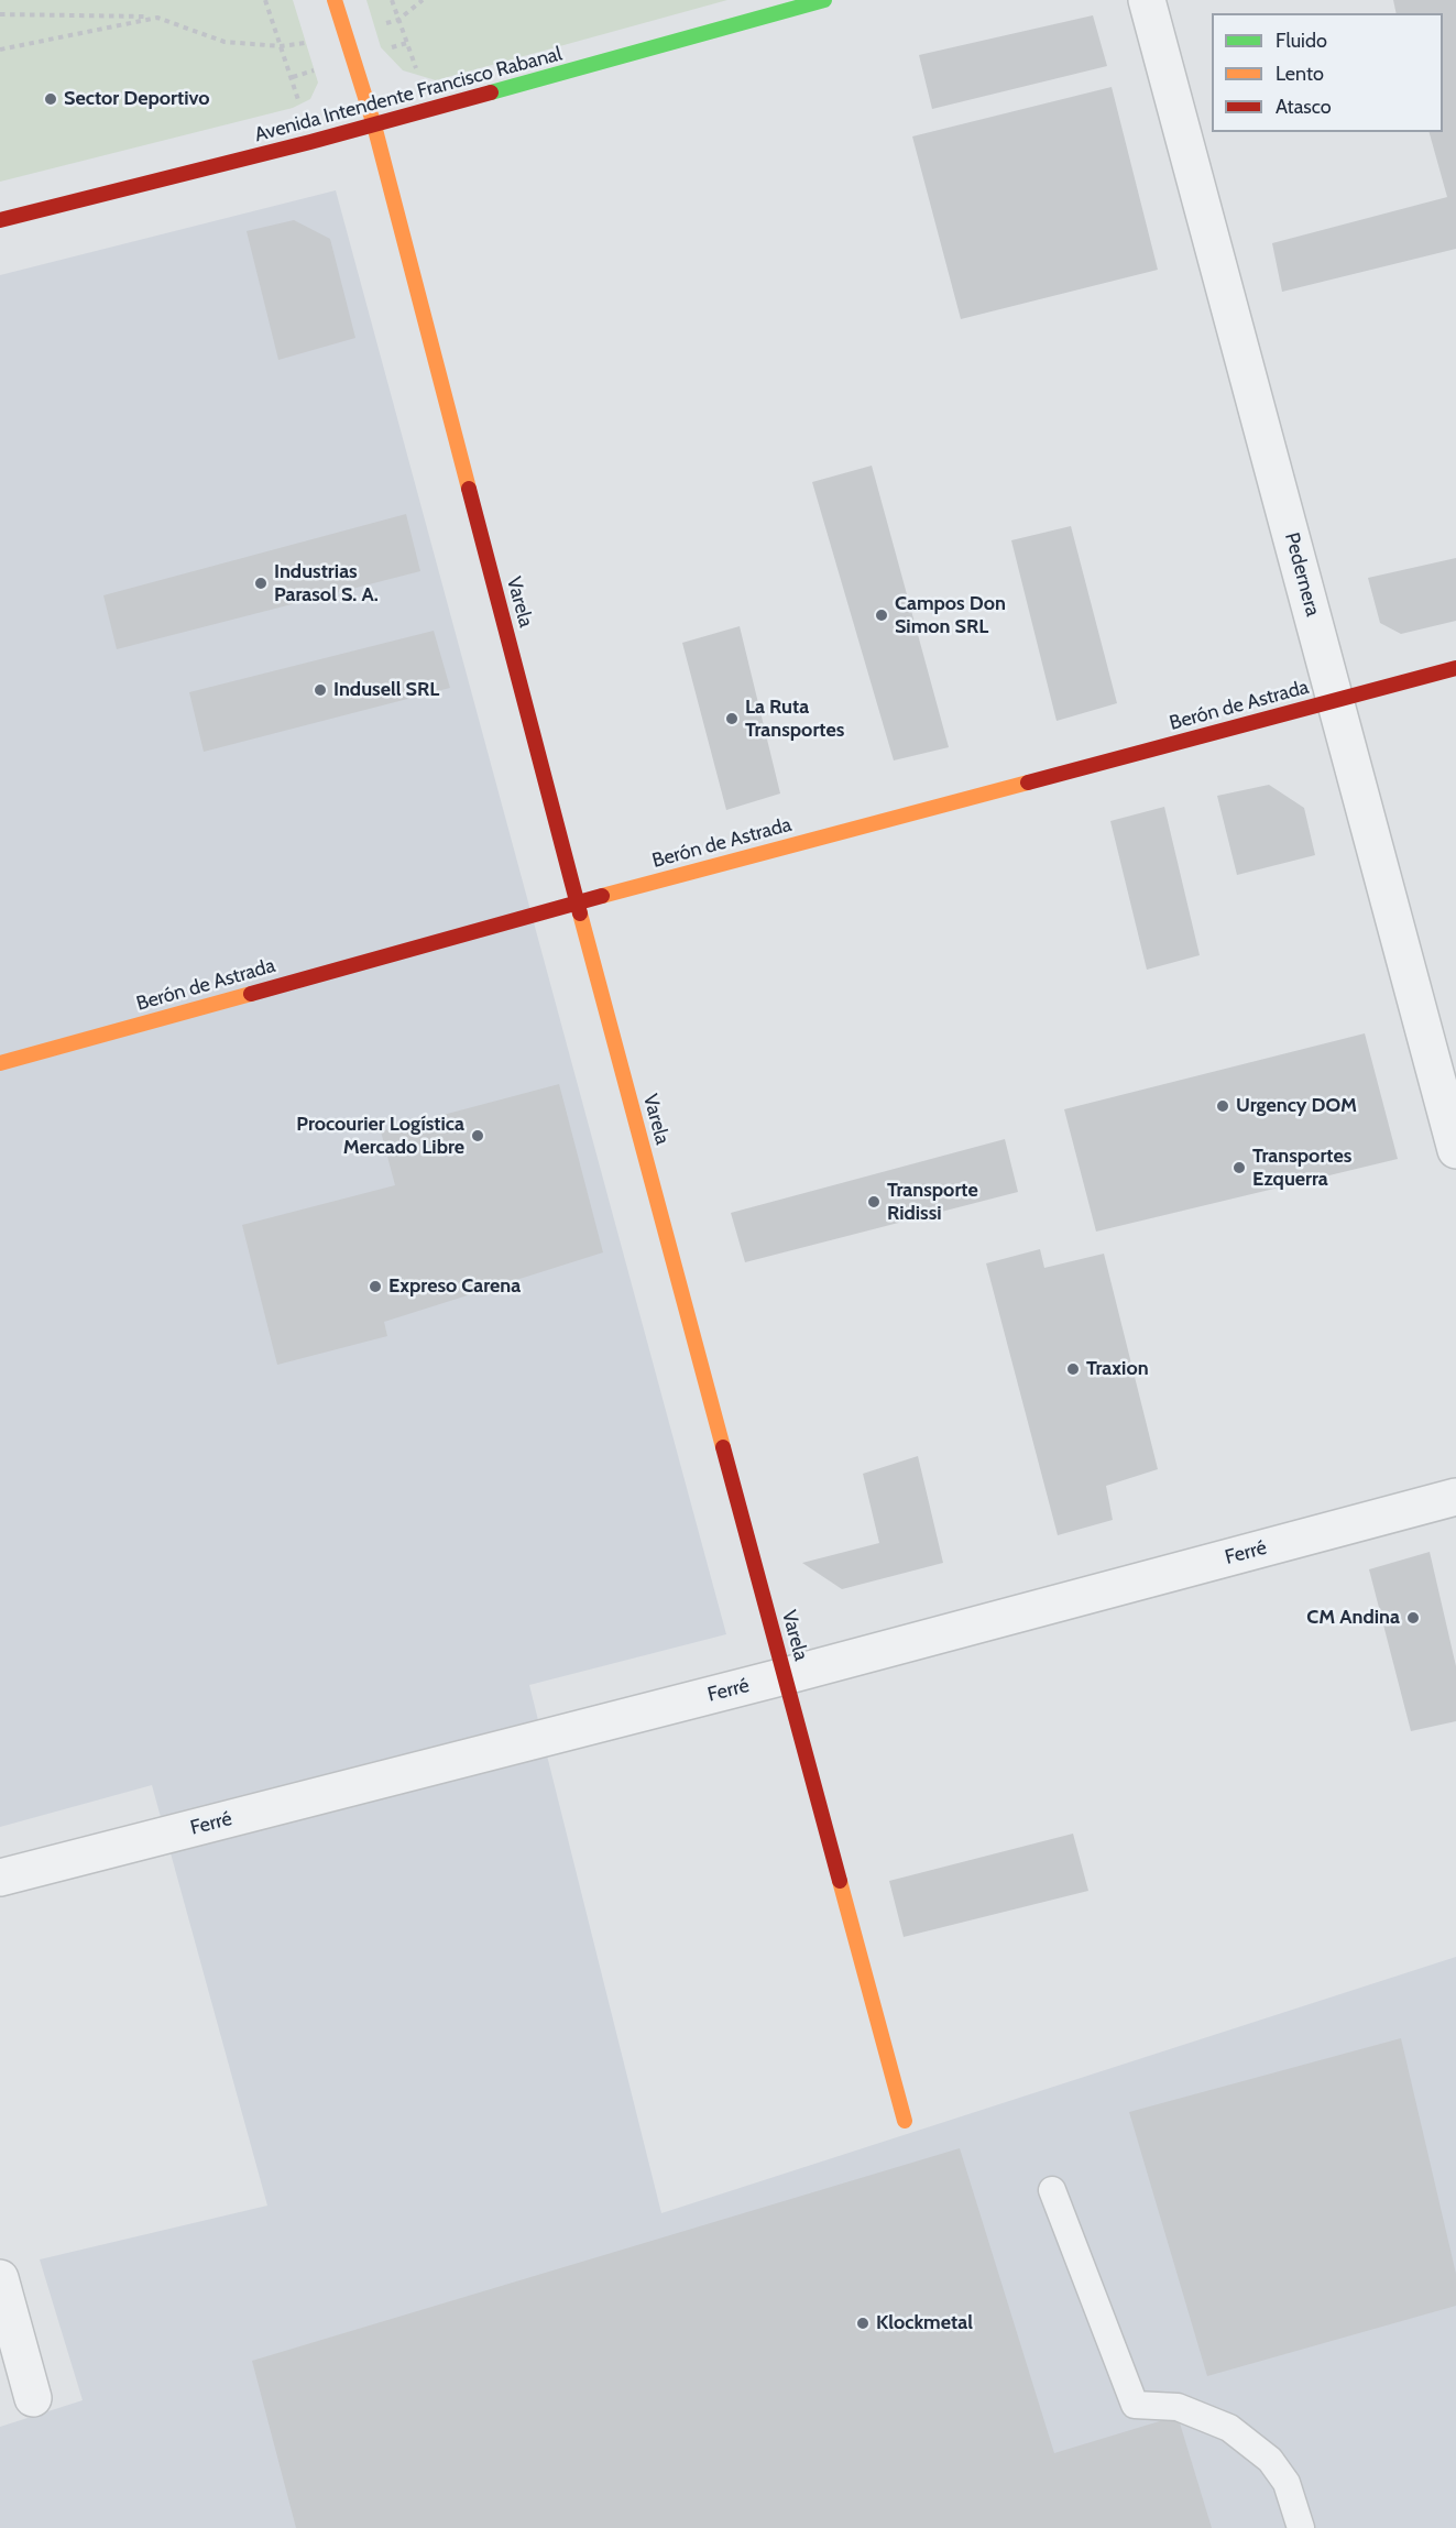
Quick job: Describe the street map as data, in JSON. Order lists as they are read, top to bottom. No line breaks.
{"streets":{"street":["Avenida Intendente Francisco Rabanal","Pedernera","Varela","Berón de Astrada","Ferré"]},"crossings":[["Avenida Intendente Francisco Rabanal","Varela"],["Pedernera","Berón de Astrada"],["Varela","Berón de Astrada"],["Varela","Ferré"]],"places":["Sector Deportivo","Industrias Parasol S. A.","Campos Don Simon SRL","Indusell SRL","La Ruta Transportes","Urgency DOM","Procourier Logística Mercado Libre","Transportes Ezquerra","Transporte Ridissi","Expreso Carena","Traxion","CM Andina","Klockmetal"],"legend":["Fluido","Lento","Atasco"]}
